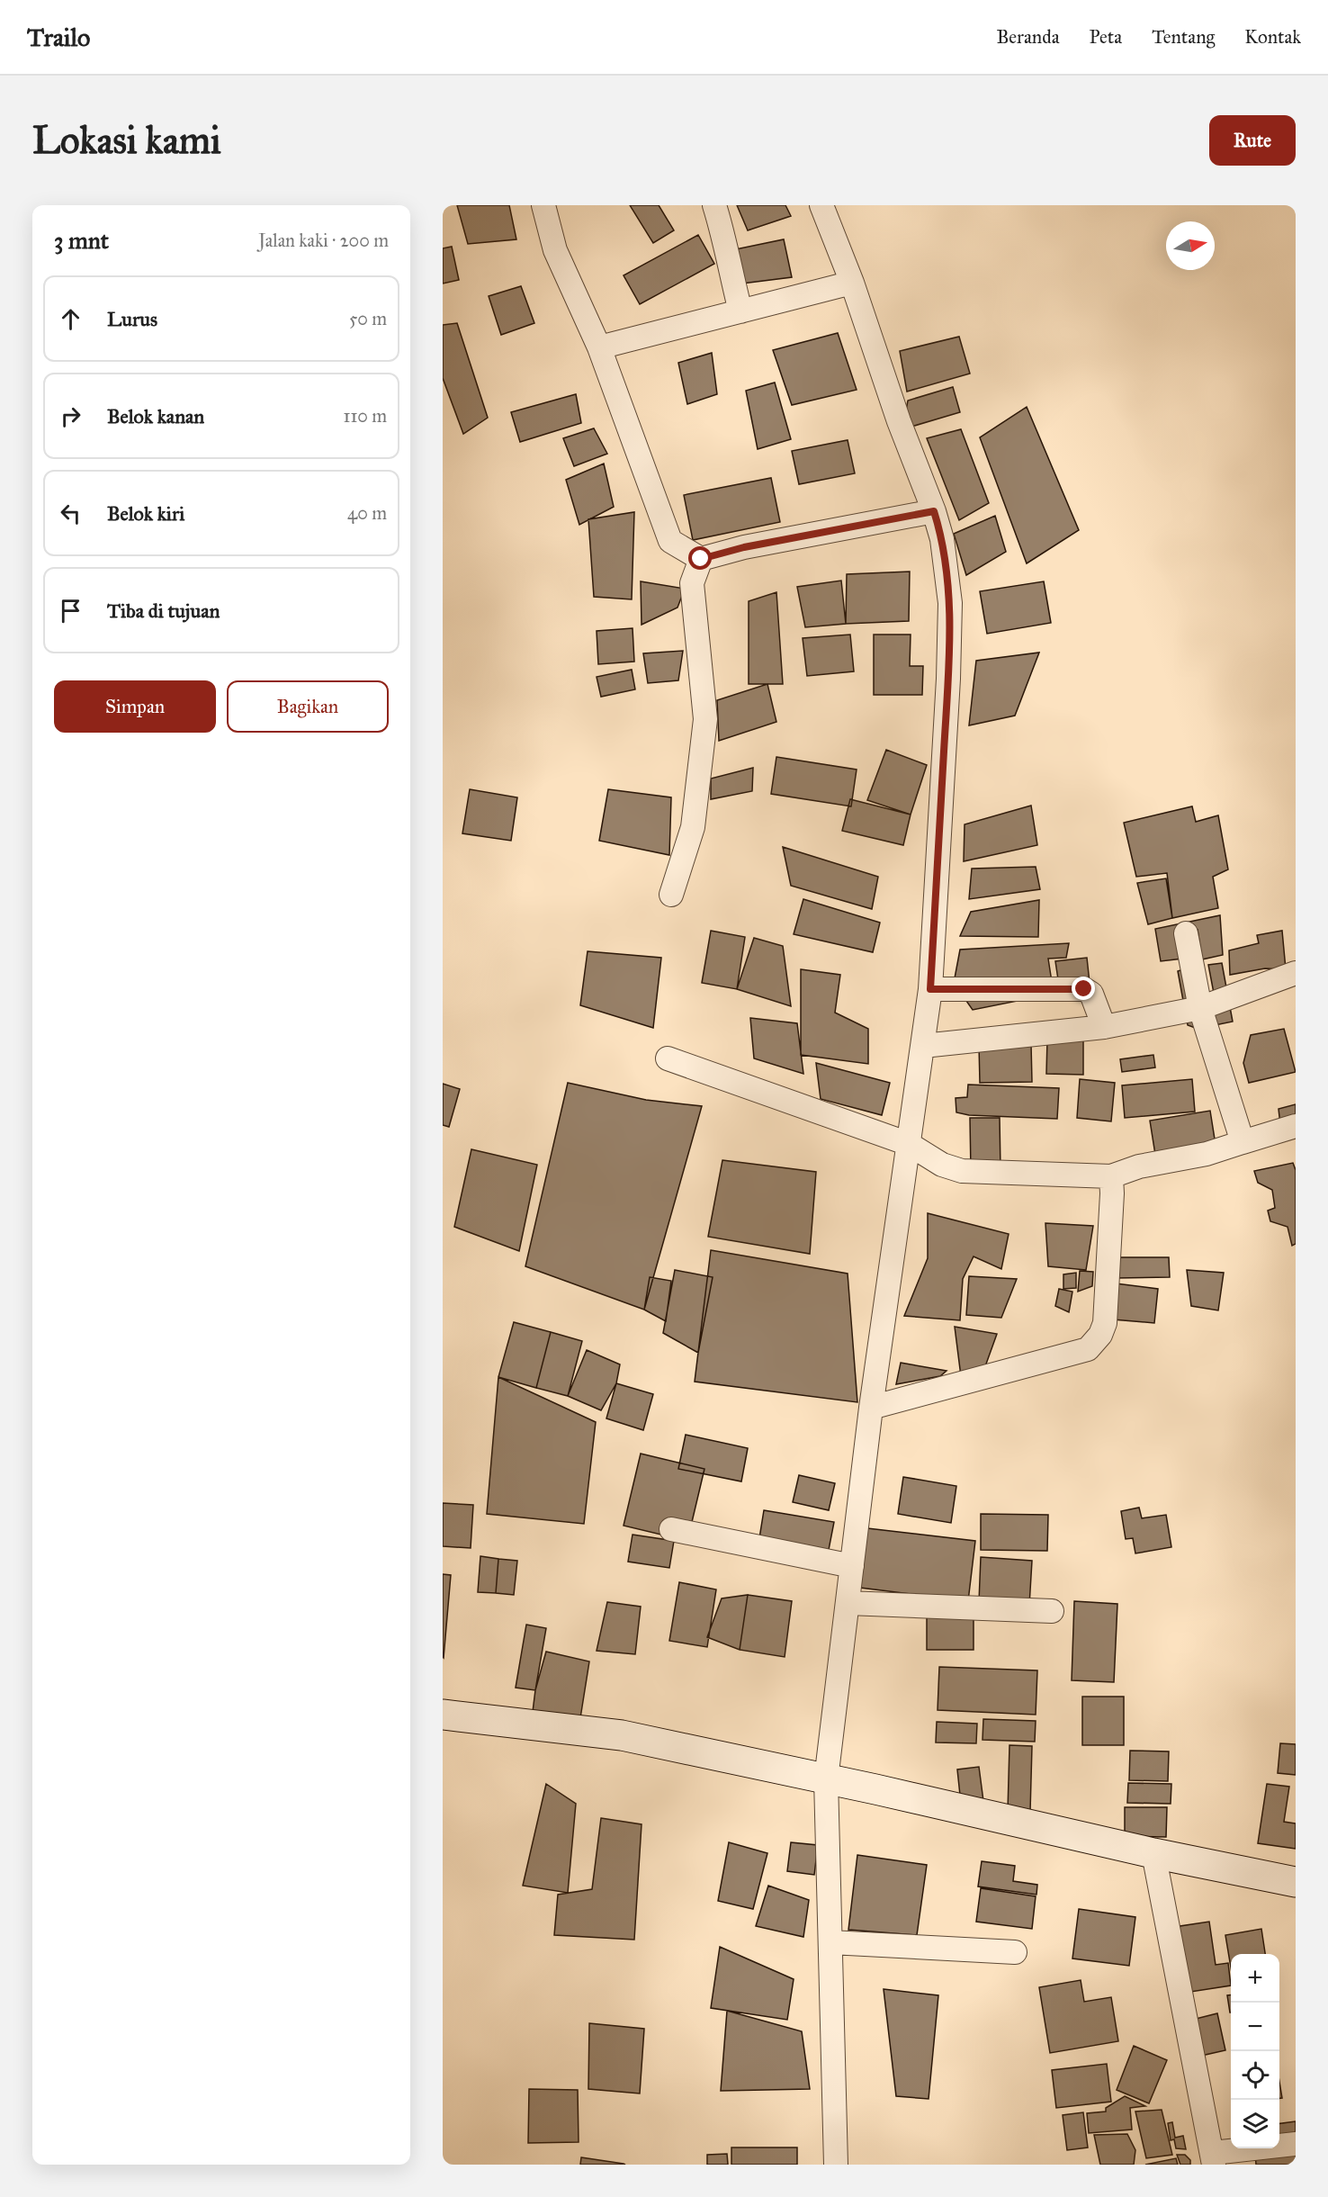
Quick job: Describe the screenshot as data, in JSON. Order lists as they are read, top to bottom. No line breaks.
{"north":"right","page":{"header":"Trailo","nav":["Beranda","Peta","Tentang","Kontak"],"buttons":["Rute",["Simpan","Bagikan"]],"title":"Lokasi kami","heading":["3 mnt","Jalan kaki · 200 m"],"list":[["Lurus","50 m"],["Belok kanan","110 m"],["Belok kiri","40 m"],"Tiba di tujuan"],"map_buttons":["+","−"]}}
